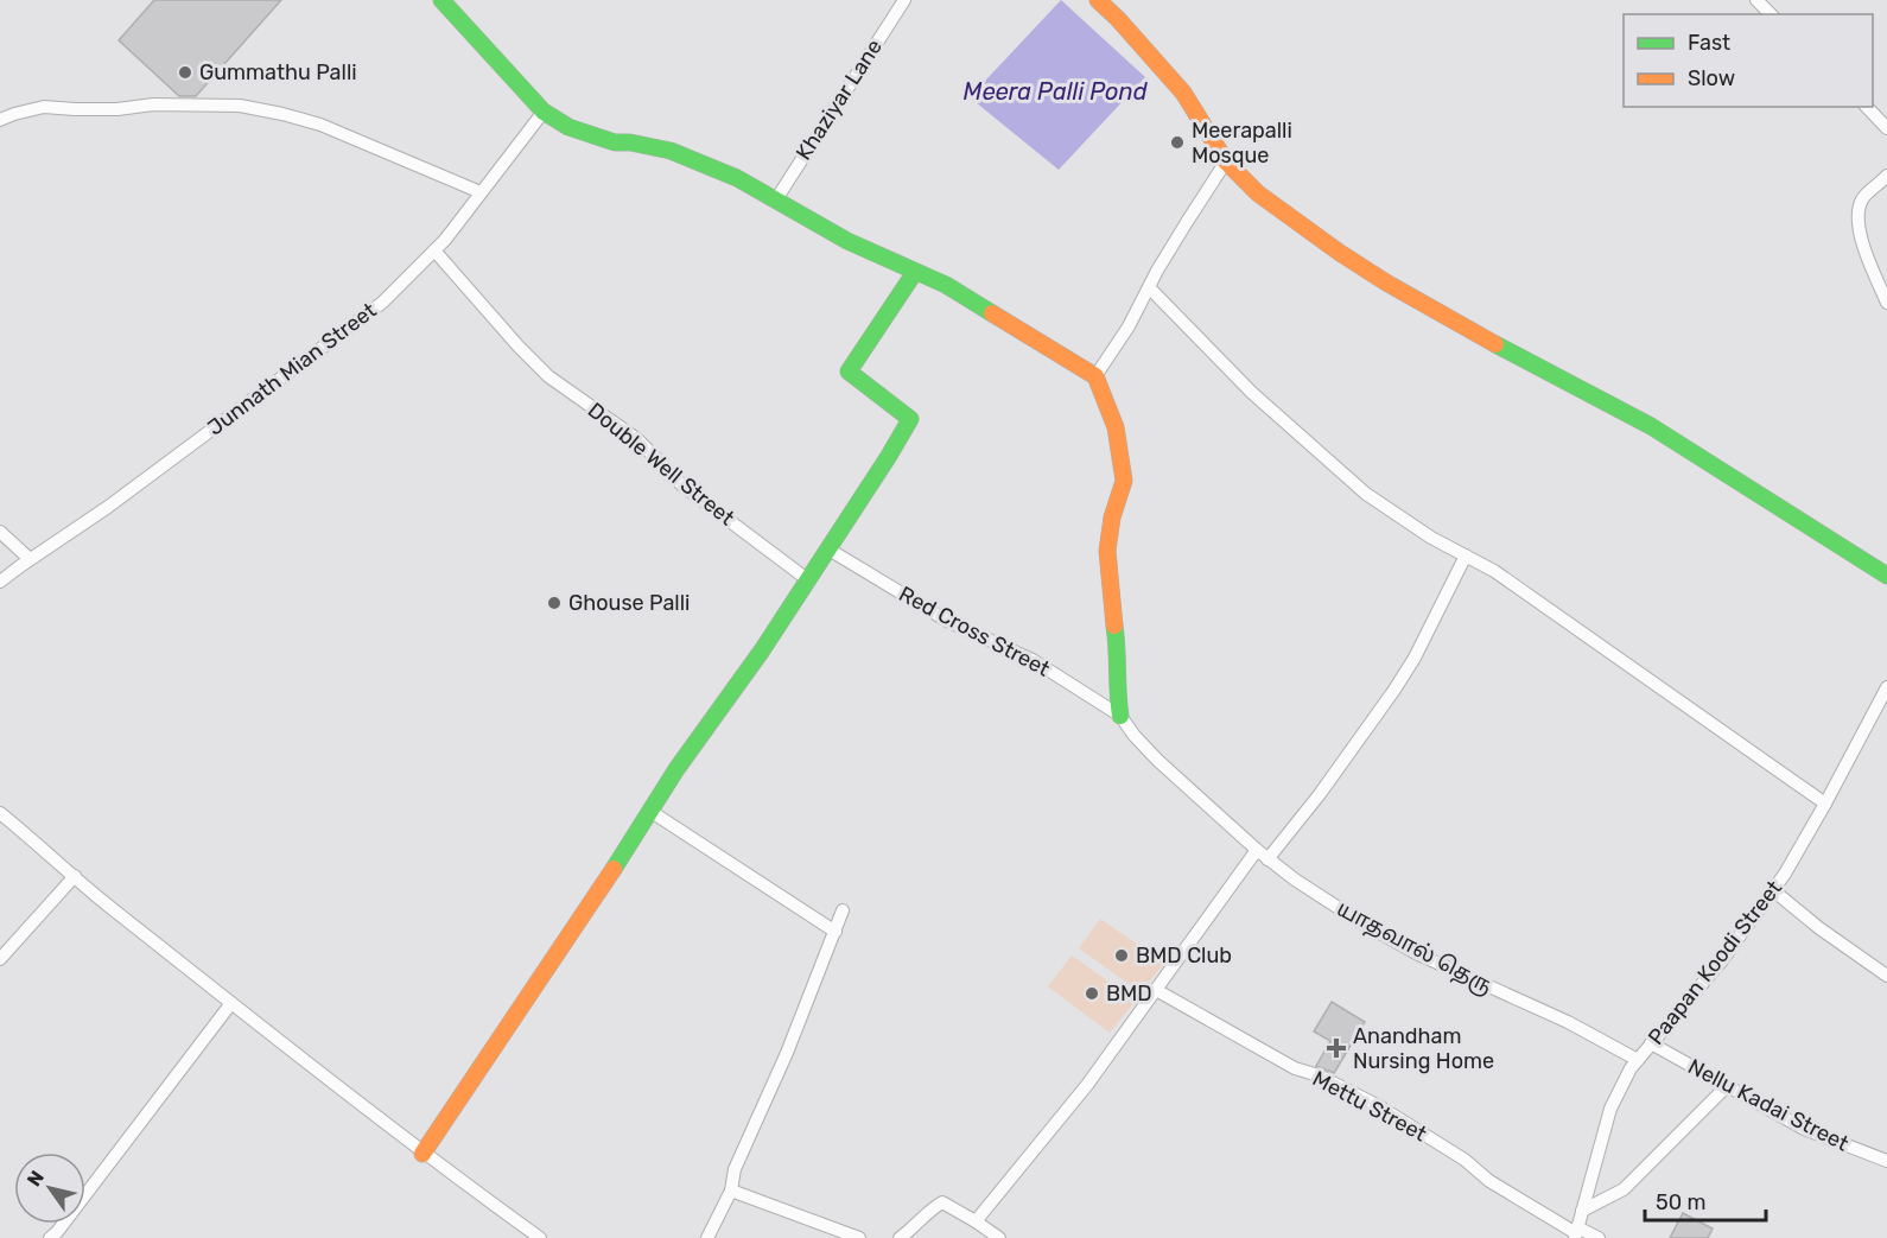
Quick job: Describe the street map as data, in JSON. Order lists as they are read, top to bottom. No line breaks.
{"streets":{"street":["Khaziyar Lane","Junnath Mian Street","Double Well Street","Red Cross Street","யாதவால் தெரு","Paapan Koodi Street","Nellu Kadai Street","Mettu Street"]},"crossings":[["Junnath Mian Street","Double Well Street"],["Red Cross Street","யாதவால் தெரு"],["யாதவால் தெரு","Paapan Koodi Street"],["யாதவால் தெரு","Nellu Kadai Street"],["Paapan Koodi Street","Nellu Kadai Street"],["Paapan Koodi Street","Mettu Street"]],"water":["Meera Palli Pond"],"places":{"other":["Gummathu Palli","Meerapalli Mosque","Ghouse Palli","BMD Club","BMD"],"health":["Anandham Nursing Home"]},"legend":["Fast","Slow"],"scale_bar":"50 m","north":"top left"}
